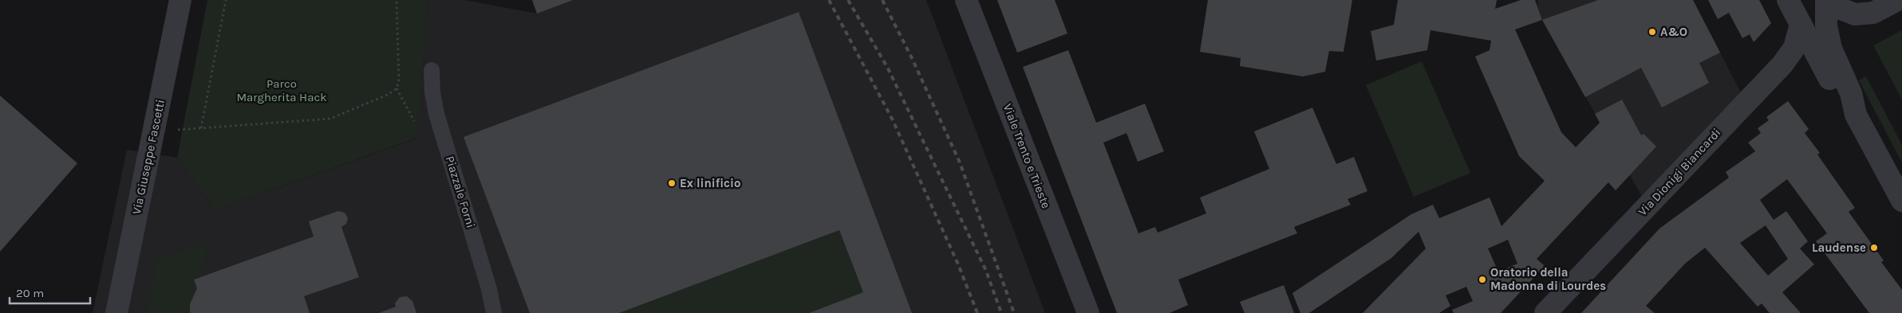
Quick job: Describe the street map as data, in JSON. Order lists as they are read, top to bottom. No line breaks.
{"streets":{"street":["Viale Trento e Trieste","Via Giuseppe Fascetti","Via Dionigi Biancardi"],"lane":["Piazzale Forni"]},"parks":["Parco Margherita Hack"],"places":["A&O","Ex linificio","Laudense","Oratorio della Madonna di Lourdes"],"scale_bar":"20 m"}
